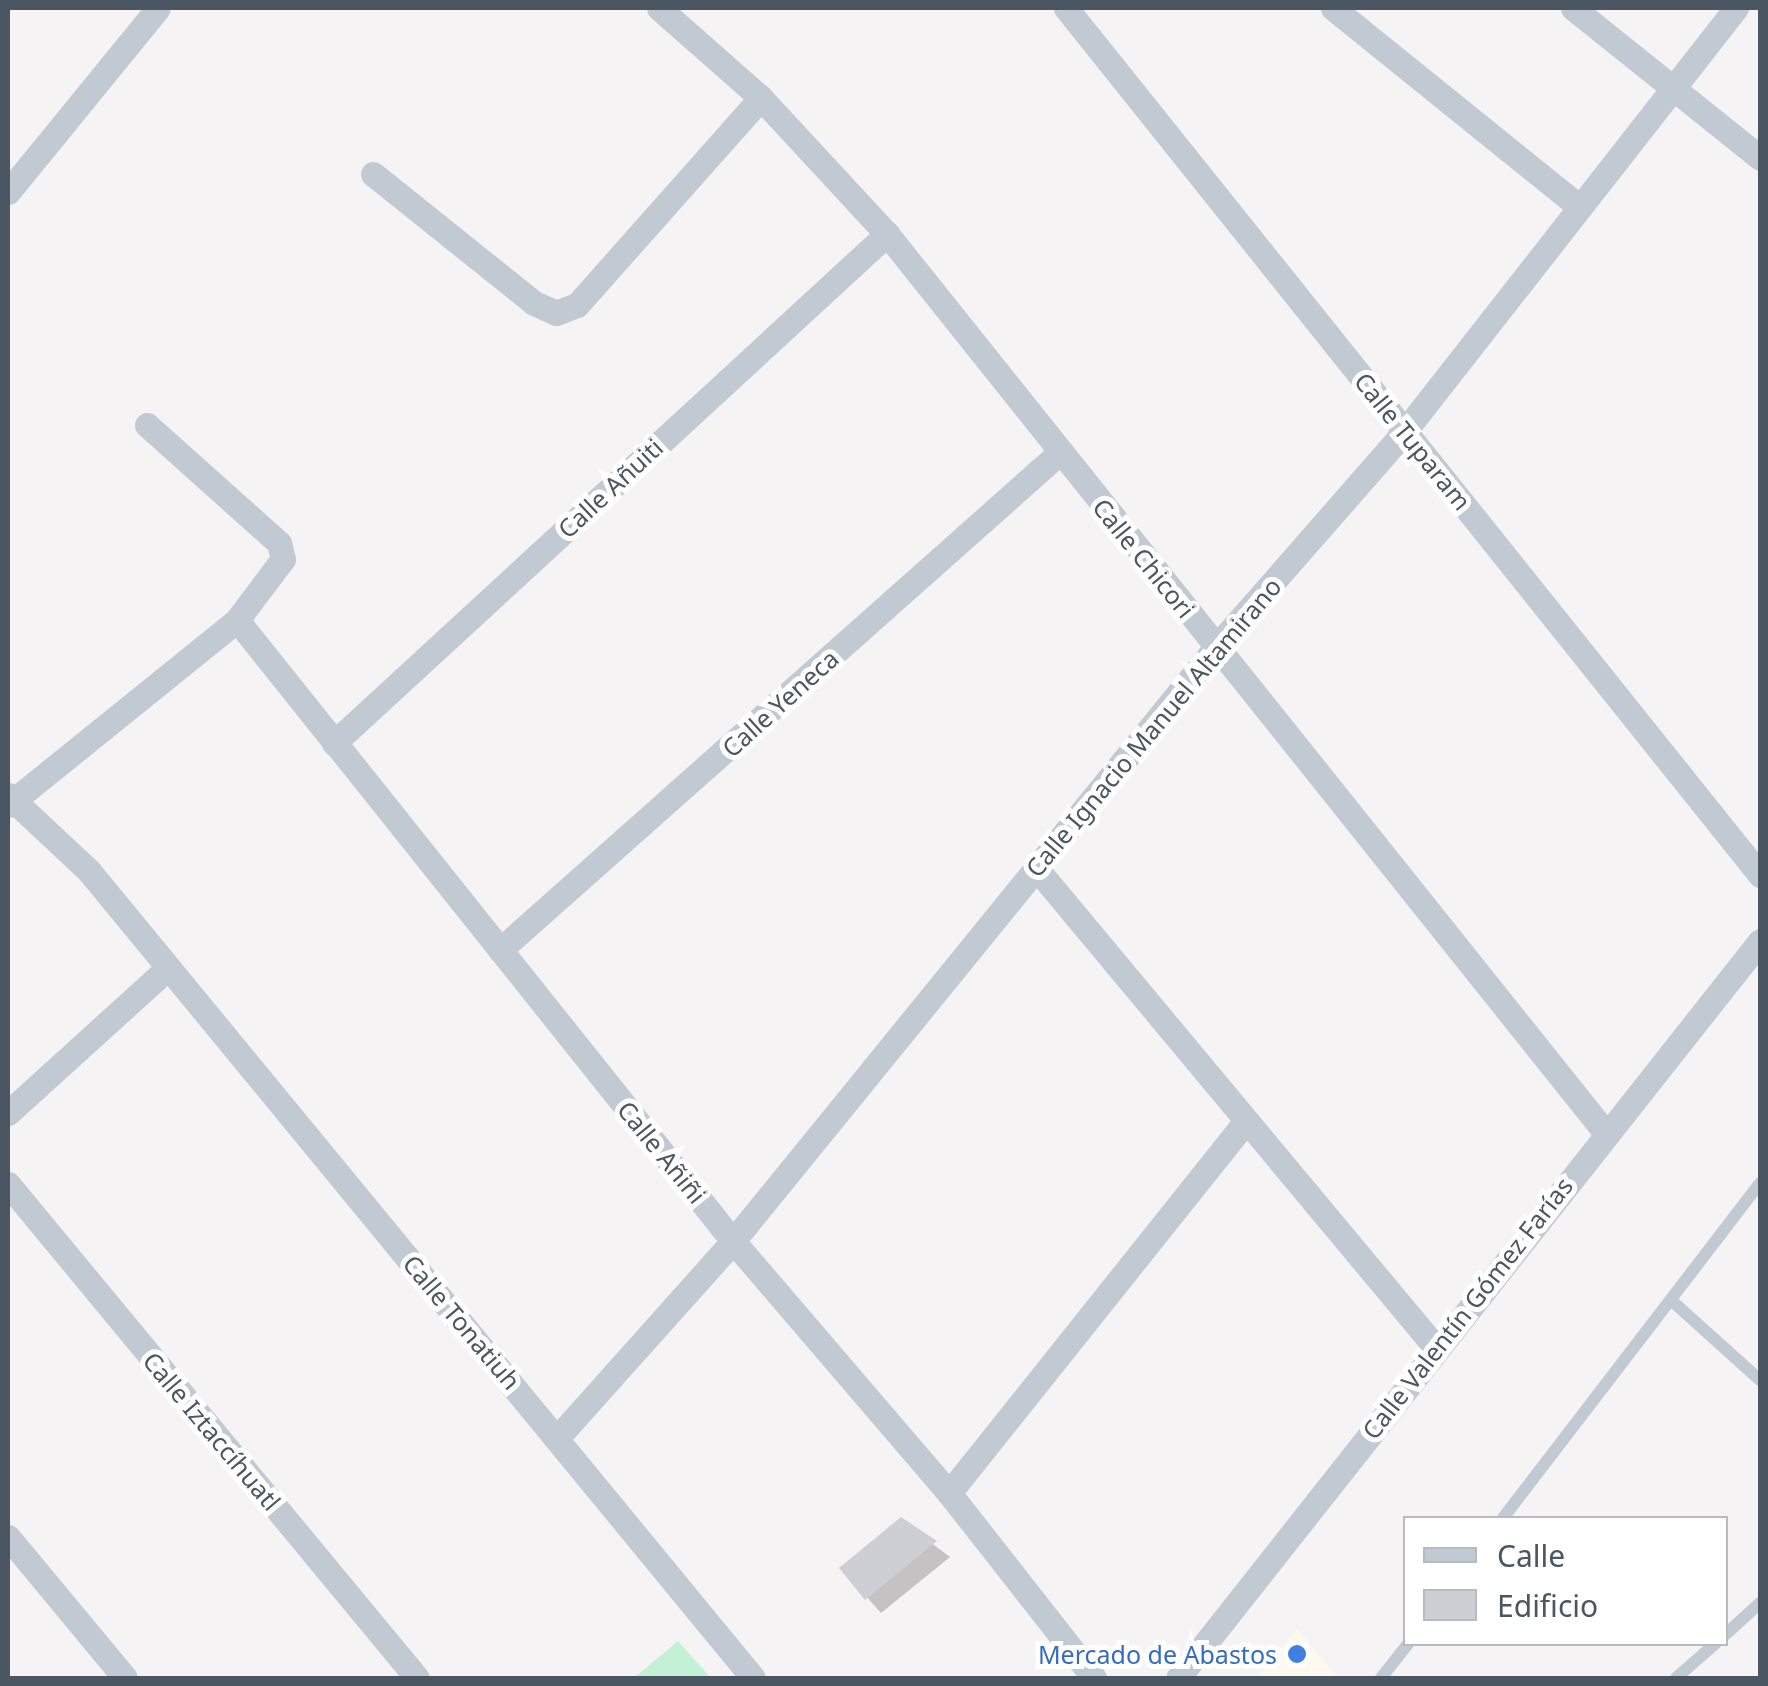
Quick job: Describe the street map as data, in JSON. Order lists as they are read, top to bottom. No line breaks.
{"streets":{"street":["Calle Tuparam","Calle Añuiti","Calle Chicori","Calle Yeneca","Calle Ignacio Manuel Altamirano","Calle Añiñi","Calle Valentín Gómez Farías","Calle Tonatiuh","Calle Iztaccíhuatl"]},"crossings":[["Calle Tuparam","Calle Ignacio Manuel Altamirano"],["Calle Añuiti","Calle Chicori"],["Calle Añuiti","Calle Añiñi"],["Calle Chicori","Calle Yeneca"],["Calle Chicori","Calle Ignacio Manuel Altamirano"],["Calle Chicori","Calle Valentín Gómez Farías"],["Calle Yeneca","Calle Añiñi"],["Calle Ignacio Manuel Altamirano","Calle Añiñi"],["Calle Ignacio Manuel Altamirano","Calle Tonatiuh"]],"places":["Mercado de Abastos"],"legend":["Calle","Edificio"]}
